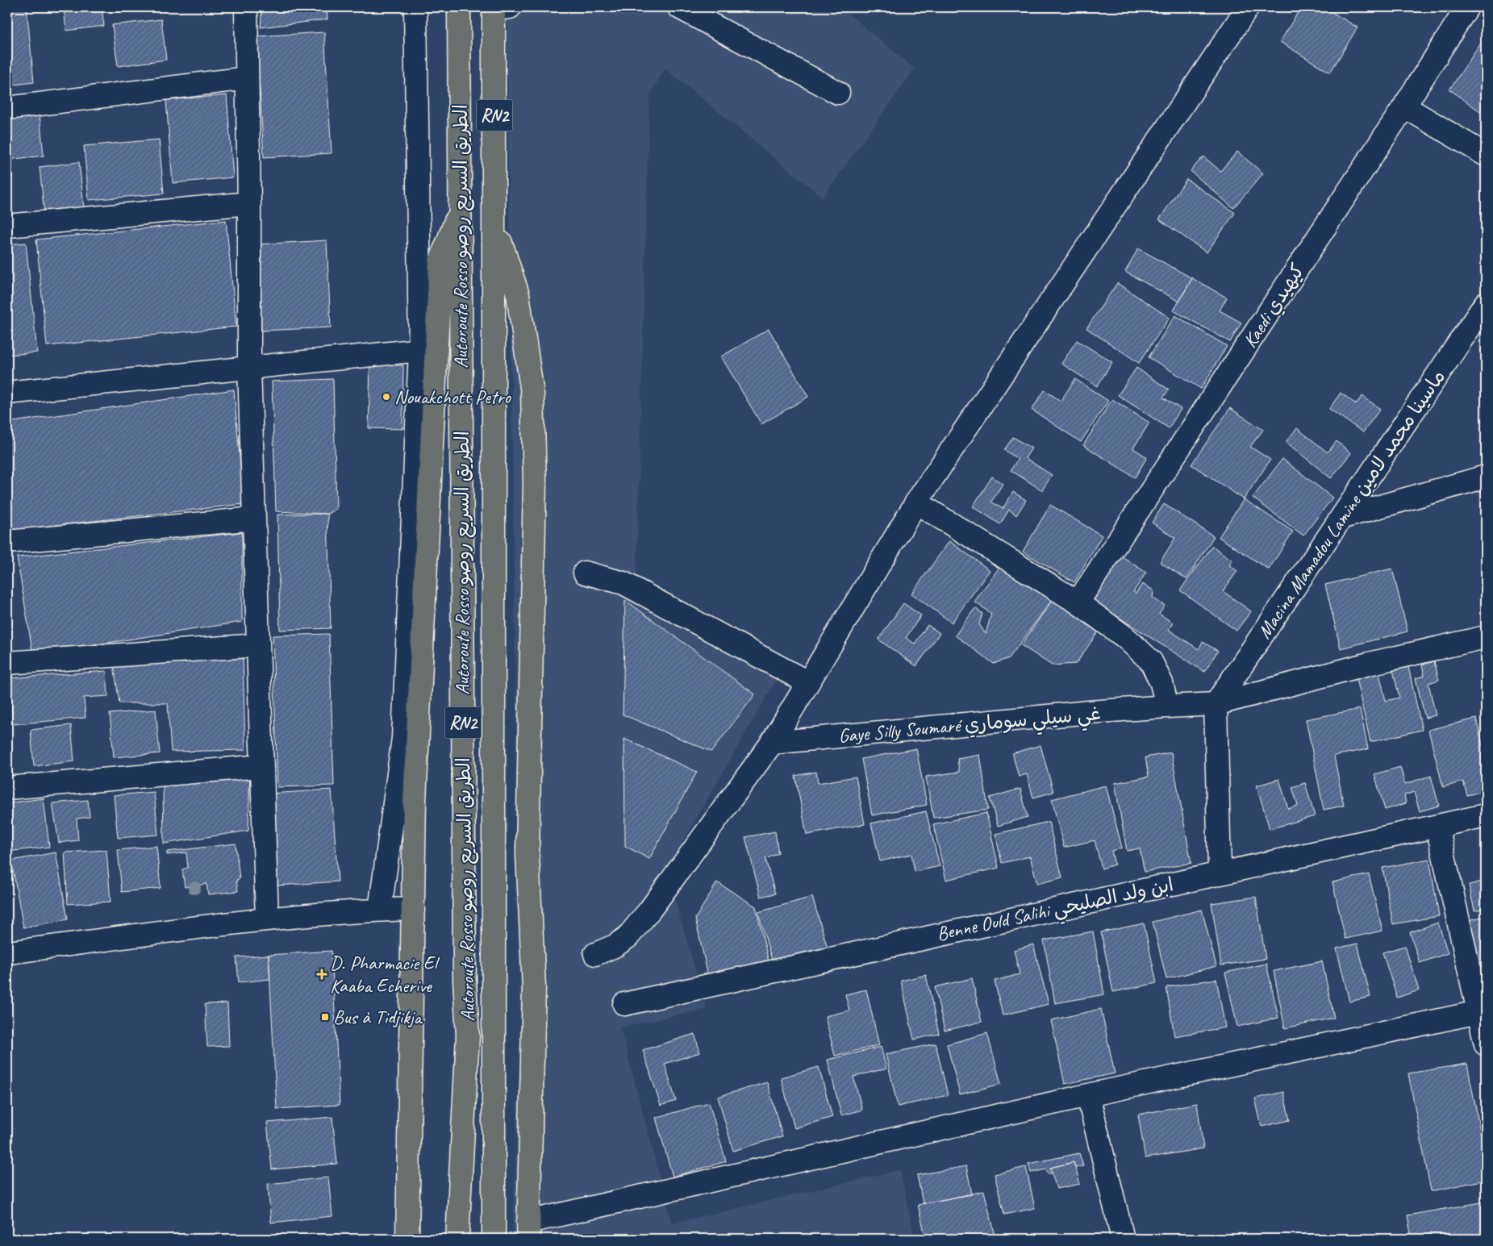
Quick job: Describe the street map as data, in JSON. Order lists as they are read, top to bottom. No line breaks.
{"streets":{"highway":["RN2","Autoroute Rosso الطريق السريع روصو"],"street":["Kaedi كيهيدي","Macina Mamadou Lamine ماسينا محمد لامين","Gaye Silly Soumaré غي سيلي سوماري","Benne Ould Salihi ابن ولد الصليحي"]},"crossings":[["Macina Mamadou Lamine ماسينا محمد لامين","Gaye Silly Soumaré غي سيلي سوماري"]],"places":{"other":["Nouakchott Petro"],"health":["D. Pharmacie El Kaaba Echerive"],"transit":["Bus à Tidjikja"]}}
